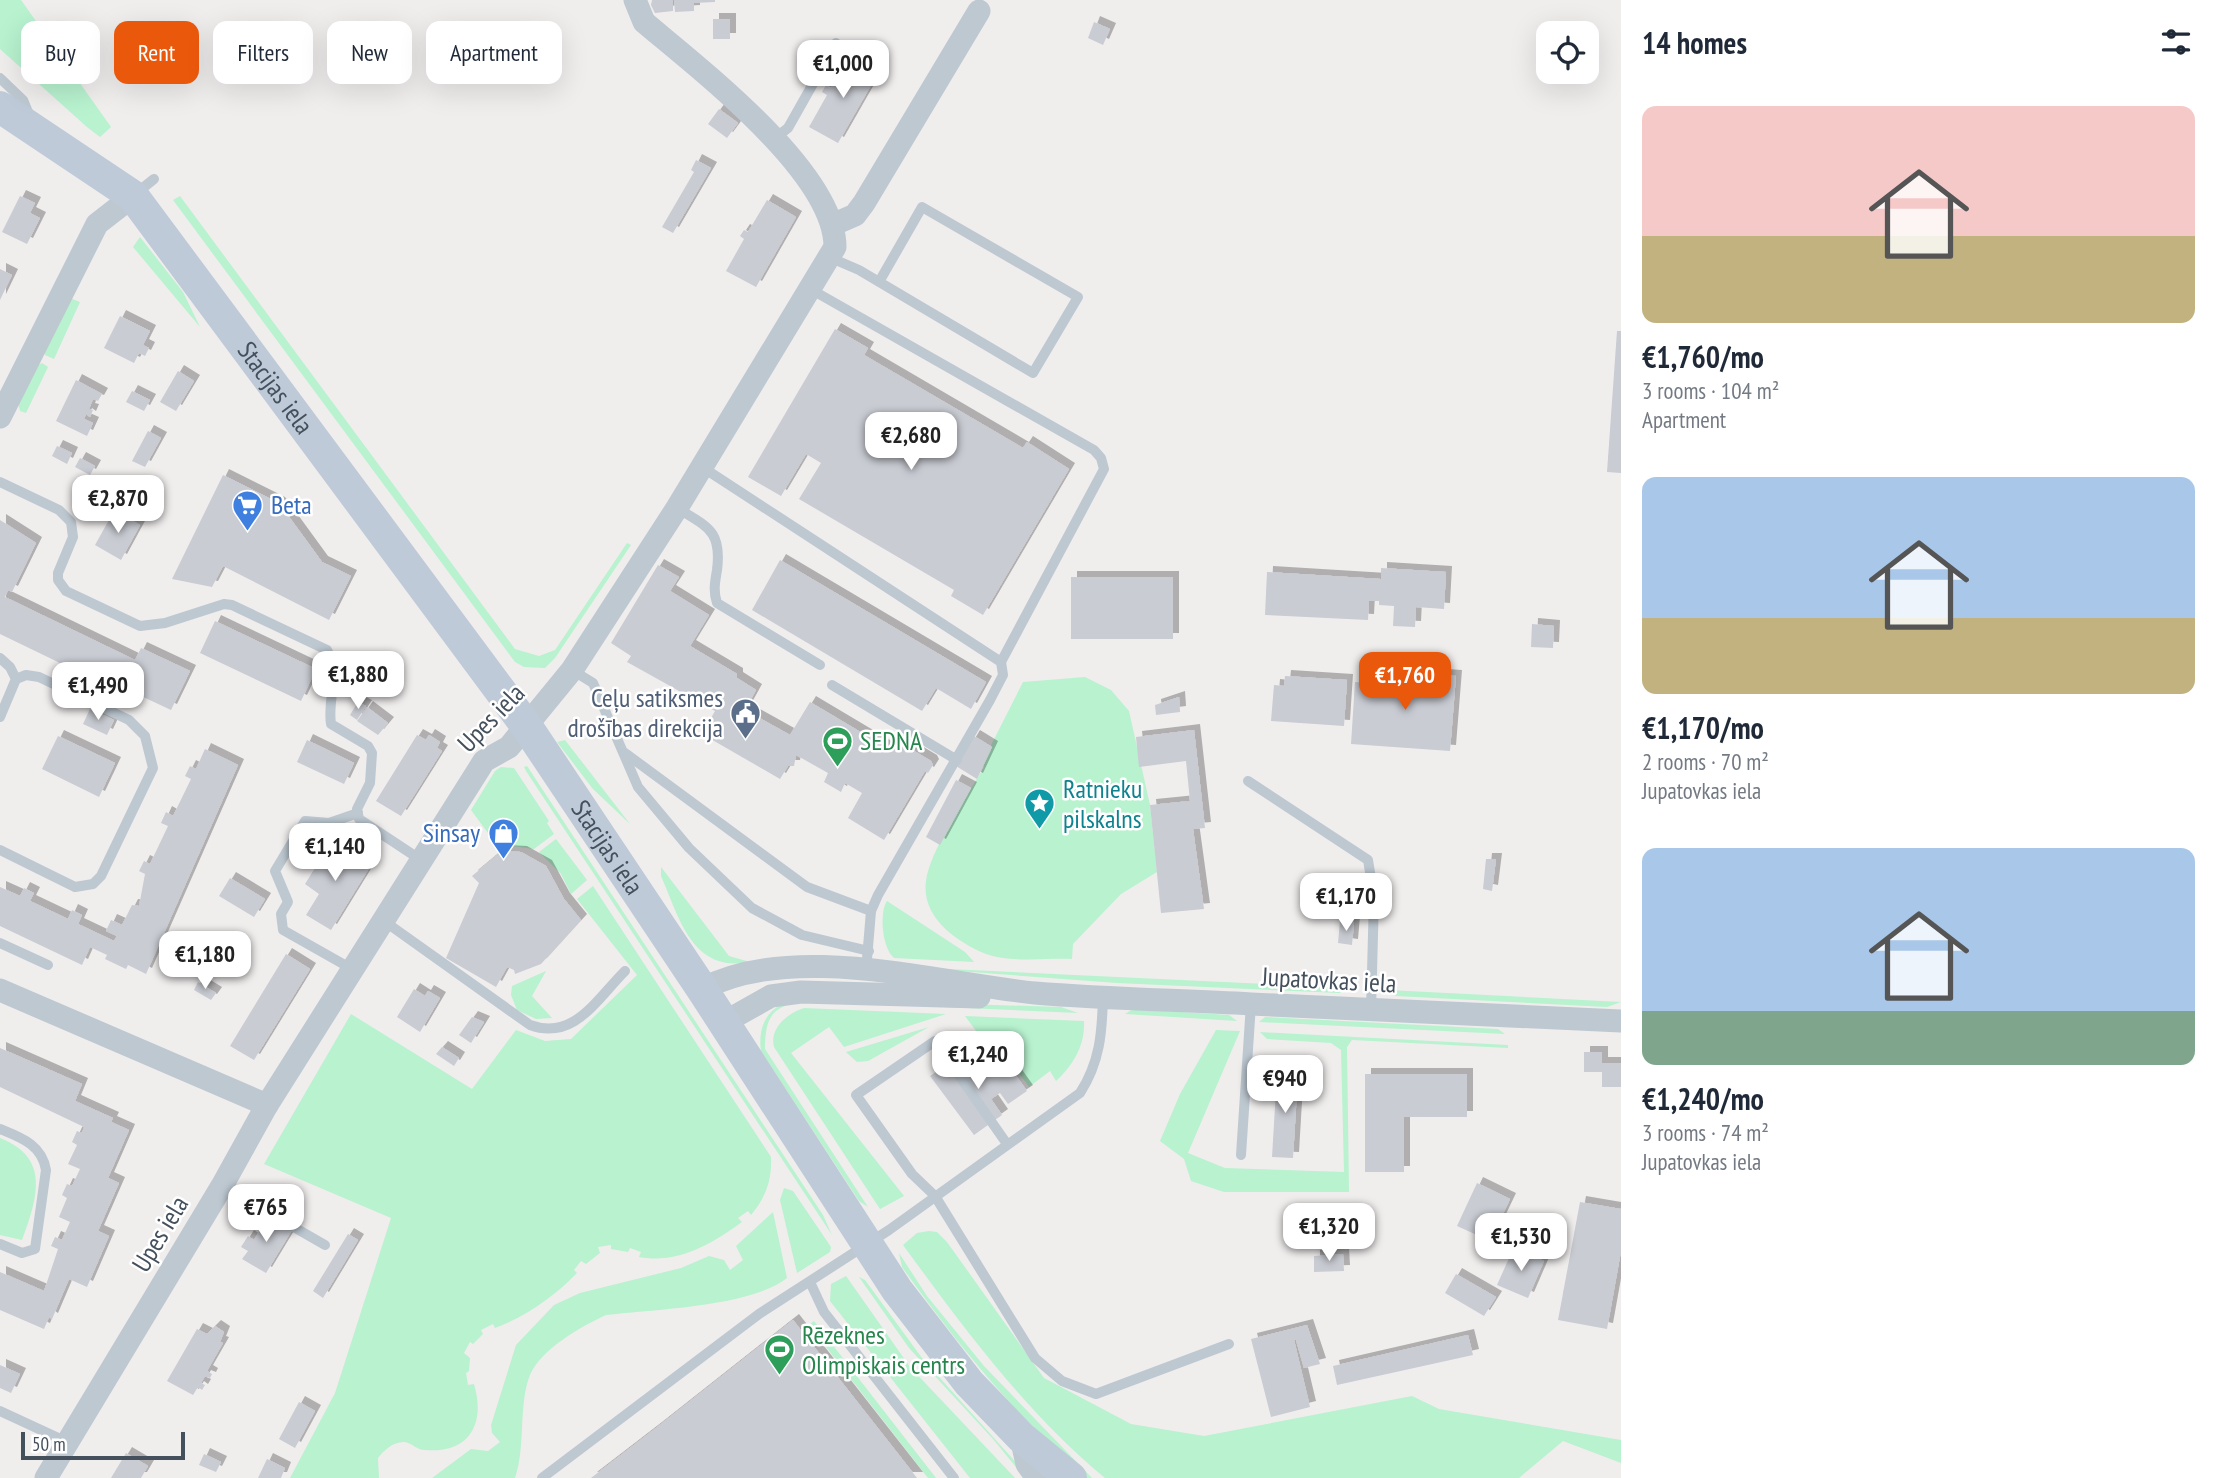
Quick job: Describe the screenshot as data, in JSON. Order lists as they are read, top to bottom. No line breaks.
{"streets":{"main road":["Stacijas iela"],"street":["Upes iela","Jupatovkas iela"]},"crossings":[["Stacijas iela","Upes iela"],["Stacijas iela","Jupatovkas iela"]],"places":{"supermarket":["Beta"],"public building":["Ceļu satiksmes drošības direkcija"],"sports":["SEDNA","Rēzeknes Olimpiskais centrs"],"place":["Ratnieku pilskalns"],"shop":["Sinsay"]},"scale_bar":"50 m","page":{"heading":"14 homes","chip":["Buy","Rent","Filters","New","Apartment"],"price":["€1,000","€2,680","€2,870","€1,880","€1,760","€1,490","€1,140","€1,170","€1,180","€1,240","€940","€765","€1,320","€1,530"],"list":[{"name":"€1,760/mo","note":"3 rooms · 104 m² · Apartment"},{"name":"€1,170/mo","note":"2 rooms · 70 m² · Jupatovkas iela"},{"name":"€1,240/mo","note":"3 rooms · 74 m² · Jupatovkas iela"}],"scale":"50 m"}}
